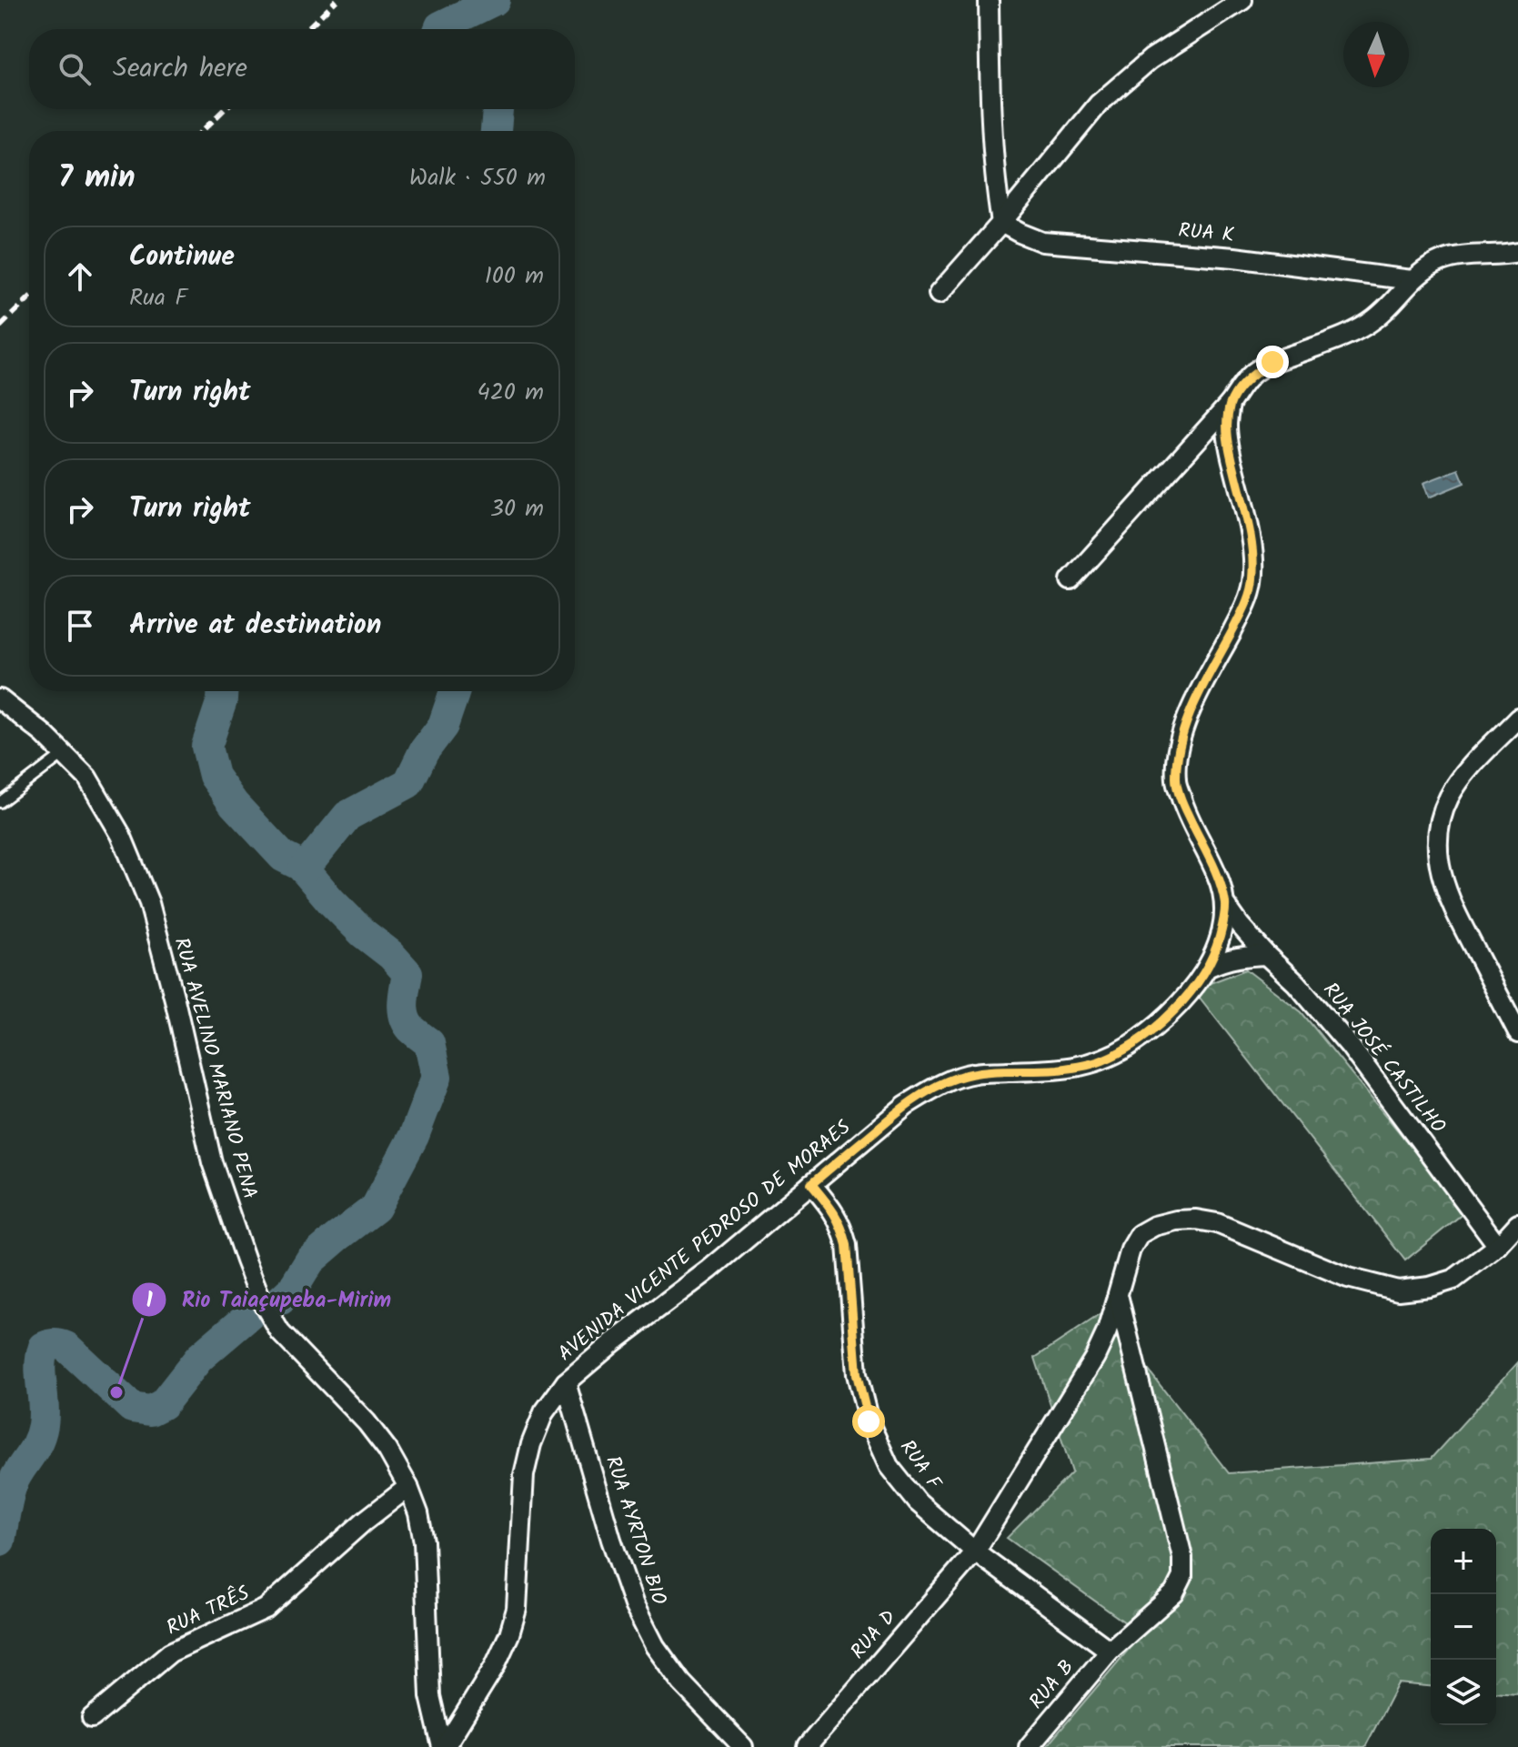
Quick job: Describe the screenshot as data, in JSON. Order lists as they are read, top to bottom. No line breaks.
{"streets":{"street":["RUA K","RUA JOSÉ CASTILHO","RUA AVELINO MARIANO PENA","AVENIDA VICENTE PEDROSO DE MORAES","RUA F","RUA AYRTON BIO","RUA TRÊS","RUA D","RUA B"]},"crossings":[["RUA JOSÉ CASTILHO","AVENIDA VICENTE PEDROSO DE MORAES"],["RUA JOSÉ CASTILHO","RUA D"],["RUA AVELINO MARIANO PENA","AVENIDA VICENTE PEDROSO DE MORAES"],["RUA AVELINO MARIANO PENA","RUA TRÊS"],["AVENIDA VICENTE PEDROSO DE MORAES","RUA F"],["AVENIDA VICENTE PEDROSO DE MORAES","RUA AYRTON BIO"],["RUA F","RUA D"],["RUA F","RUA B"],["RUA D","RUA B"]],"places":["Rio Taiaçupeba-Mirim"],"north":"bottom","page":{"search":"Search here","heading":["7 min","Walk · 550 m"],"list":[["Continue","Rua F","100 m"],["Turn right","420 m"],["Turn right","30 m"],"Arrive at destination"],"map_buttons":["+","−"]}}
